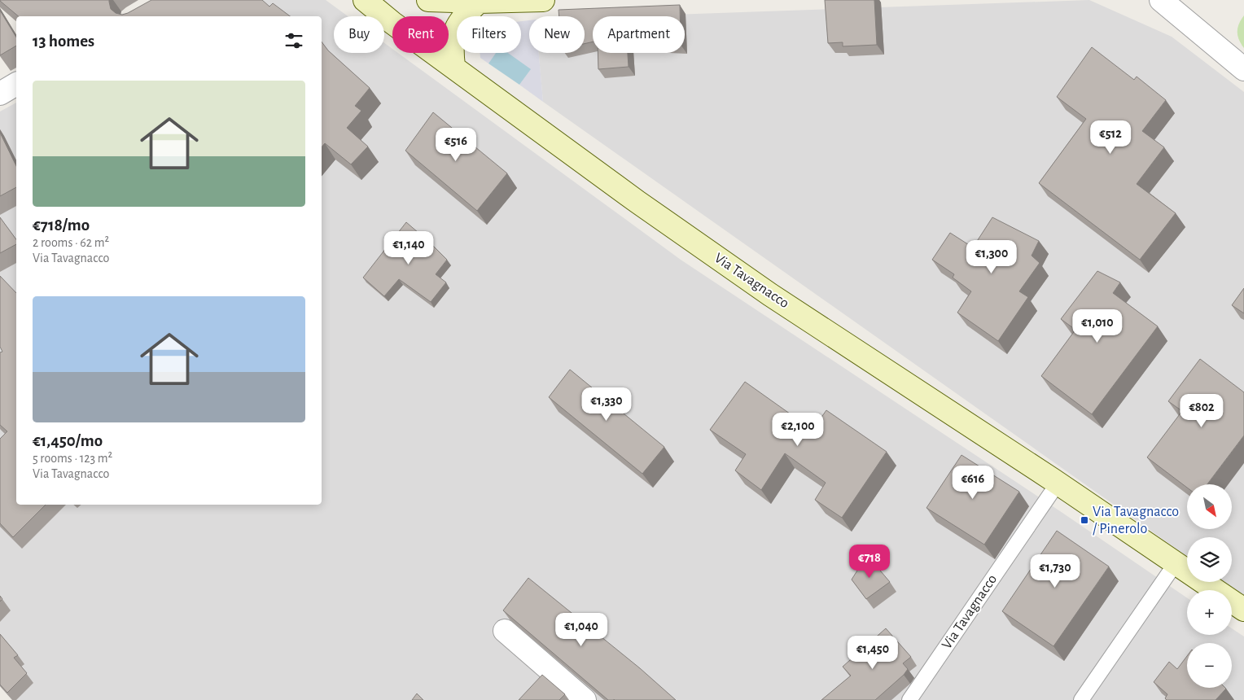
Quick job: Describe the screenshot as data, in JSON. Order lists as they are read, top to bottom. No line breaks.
{"streets":{"street":["Via Tavagnacco"]},"places":{"transit":["Via Tavagnacco / Pinerolo"]},"north":"bottom right","page":{"chip":["Buy","Rent","Filters","New","Apartment"],"heading":"13 homes","list":[{"name":"€718/mo","note":"2 rooms · 62 m² · Via Tavagnacco"},{"name":"€1,450/mo","note":"5 rooms · 123 m² · Via Tavagnacco"}],"price":["€512","€516","€1,140","€1,300","€1,010","€1,330","€802","€2,100","€616","€718","€1,730","€1,040","€1,450"],"map_buttons":["+","−"]}}
